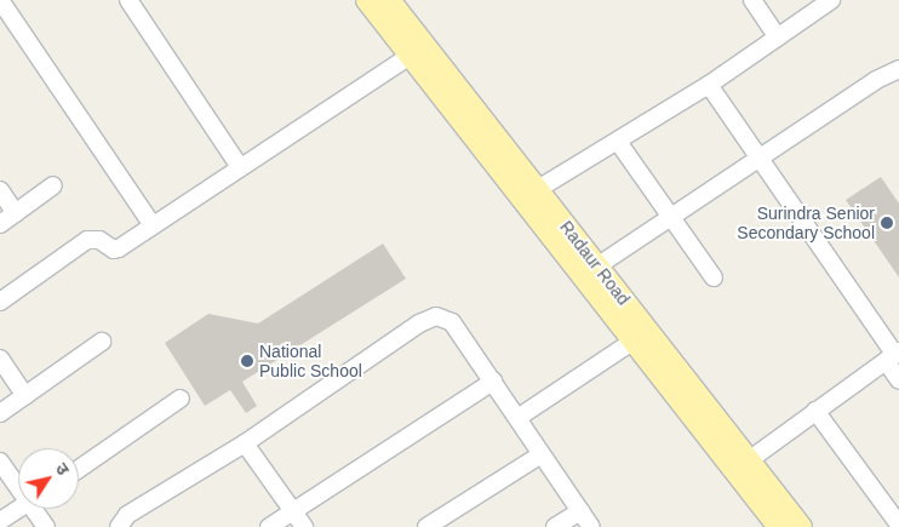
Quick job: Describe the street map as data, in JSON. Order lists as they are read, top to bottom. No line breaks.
{"streets":{"main road":["Radaur Road"]},"places":["Surindra Senior Secondary School","National Public School"],"north":"top right"}
